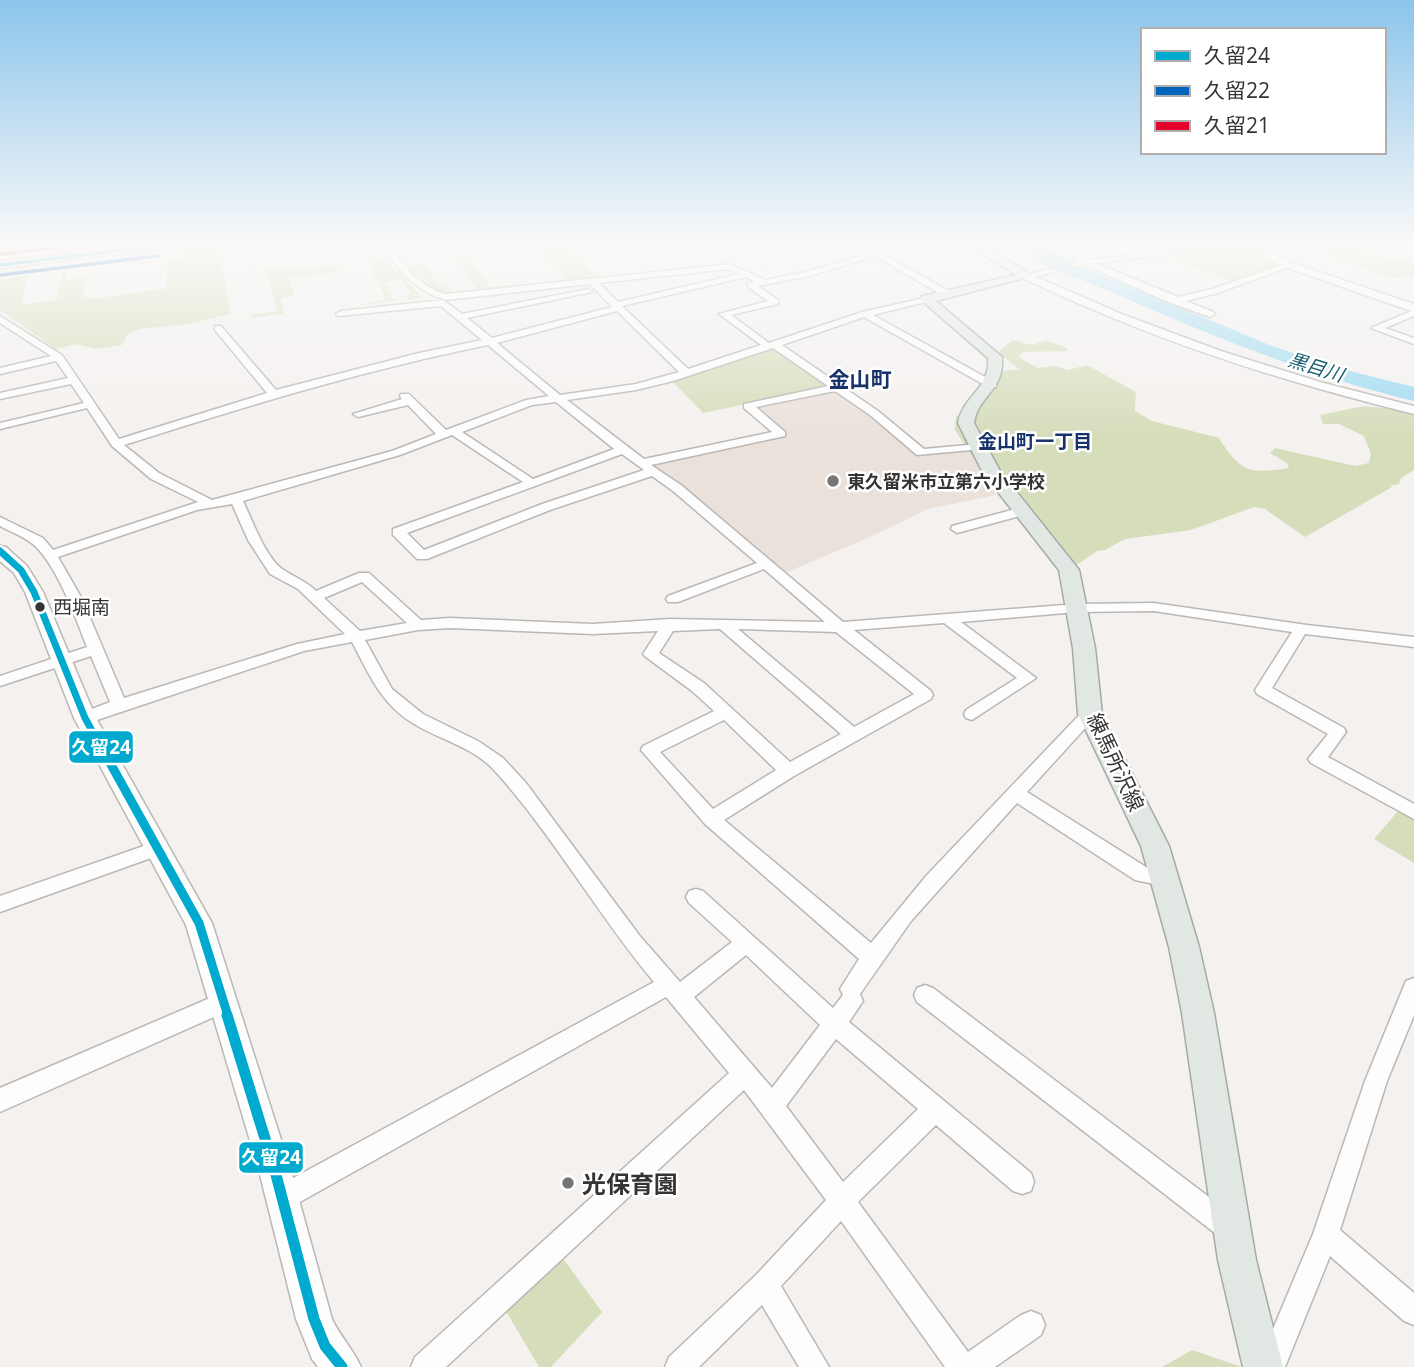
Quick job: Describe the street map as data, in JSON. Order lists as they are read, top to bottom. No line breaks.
{"streets":{"main road":["練馬所沢線"]},"districts":["金山町","金山町一丁目"],"water":["黒目川"],"places":["東久留米市立第六小学校","西堀南","光保育園"],"lines":["transit line 久留24"],"legend":["久留24","久留22","久留21"]}
